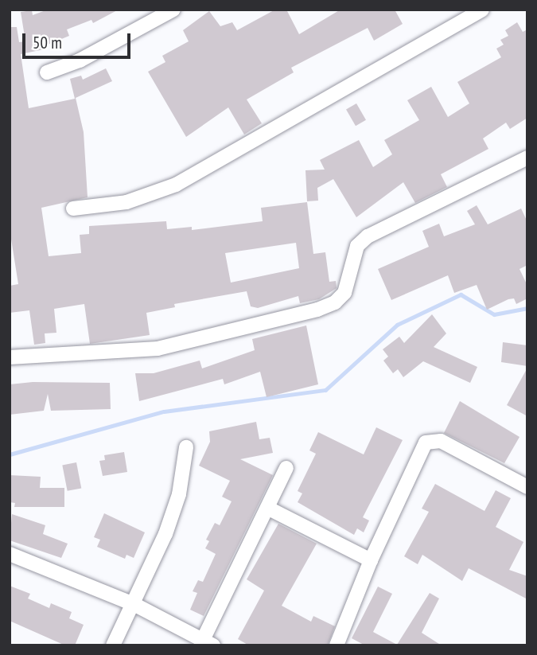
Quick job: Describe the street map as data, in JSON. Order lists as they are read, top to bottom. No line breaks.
{"scale_bar":"50 m"}
